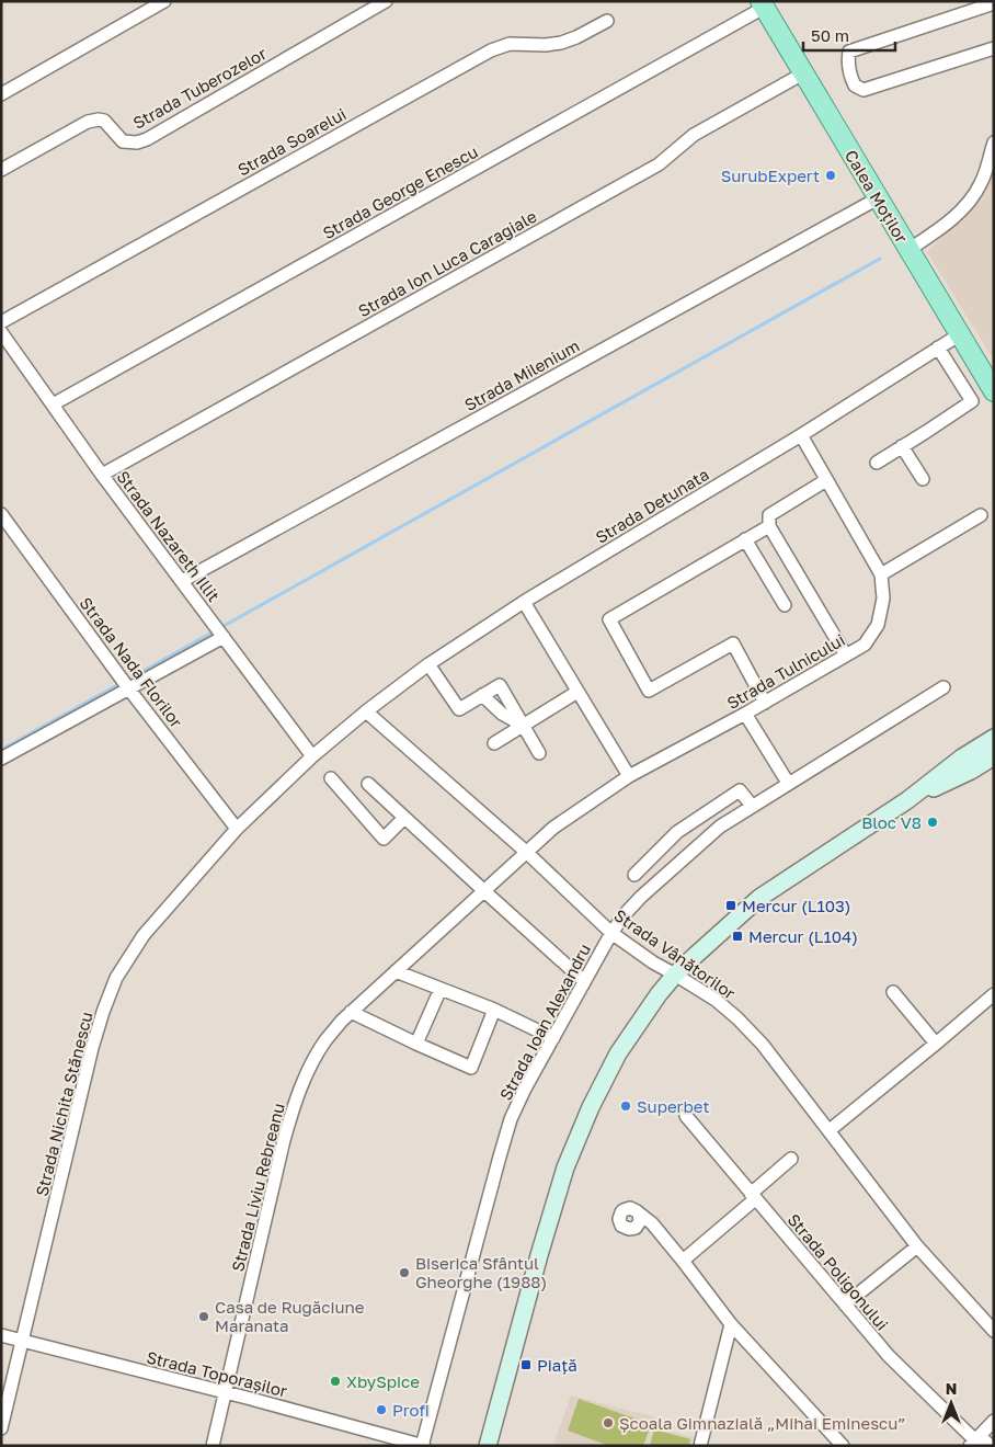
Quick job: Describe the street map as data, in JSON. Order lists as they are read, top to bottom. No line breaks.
{"streets":{"main road":["Calea Moților"],"street":["Strada Tuberozelor","Strada Soarelui","Strada George Enescu","Strada Ion Luca Caragiale","Strada Milenium","Strada Detunata","Strada Nazareth Illit","Strada Nada Florilor","Strada Tulnicului","Strada Vânătorilor","Strada Ioan Alexandru","Strada Nichita Stănescu","Strada Liviu Rebreanu","Strada Poligonului","Strada Toporașilor"]},"crossings":[["Strada George Enescu","Calea Moților"],["Strada George Enescu","Strada Nazareth Illit"],["Calea Moților","Strada Ion Luca Caragiale"],["Calea Moților","Strada Milenium"],["Calea Moților","Strada Detunata"],["Strada Ion Luca Caragiale","Strada Nazareth Illit"],["Strada Milenium","Strada Nazareth Illit"],["Strada Detunata","Strada Tulnicului"],["Strada Detunata","Strada Vânătorilor"],["Strada Detunata","Strada Nichita Stănescu"],["Strada Nazareth Illit","Strada Nichita Stănescu"],["Strada Nada Florilor","Strada Nichita Stănescu"],["Strada Tulnicului","Strada Vânătorilor"],["Strada Tulnicului","Strada Liviu Rebreanu"],["Strada Vânătorilor","Strada Ioan Alexandru"],["Strada Vânătorilor","Strada Nichita Stănescu"],["Strada Vânătorilor","Strada Liviu Rebreanu"],["Strada Ioan Alexandru","Strada Toporașilor"],["Strada Nichita Stănescu","Strada Toporașilor"],["Strada Liviu Rebreanu","Strada Toporașilor"]],"places":{"other":["SurubExpert","Bloc V8","Superbet","Biserica Sfântul Gheorghe (1988)","Casa de Rugăciune Maranata","XbySpice","Profi","Școala Gimnazială „Mihai Eminescu”"],"transit":["Mercur (L103)","Mercur (L104)","Piață"]},"scale_bar":"50 m","north":"top"}
